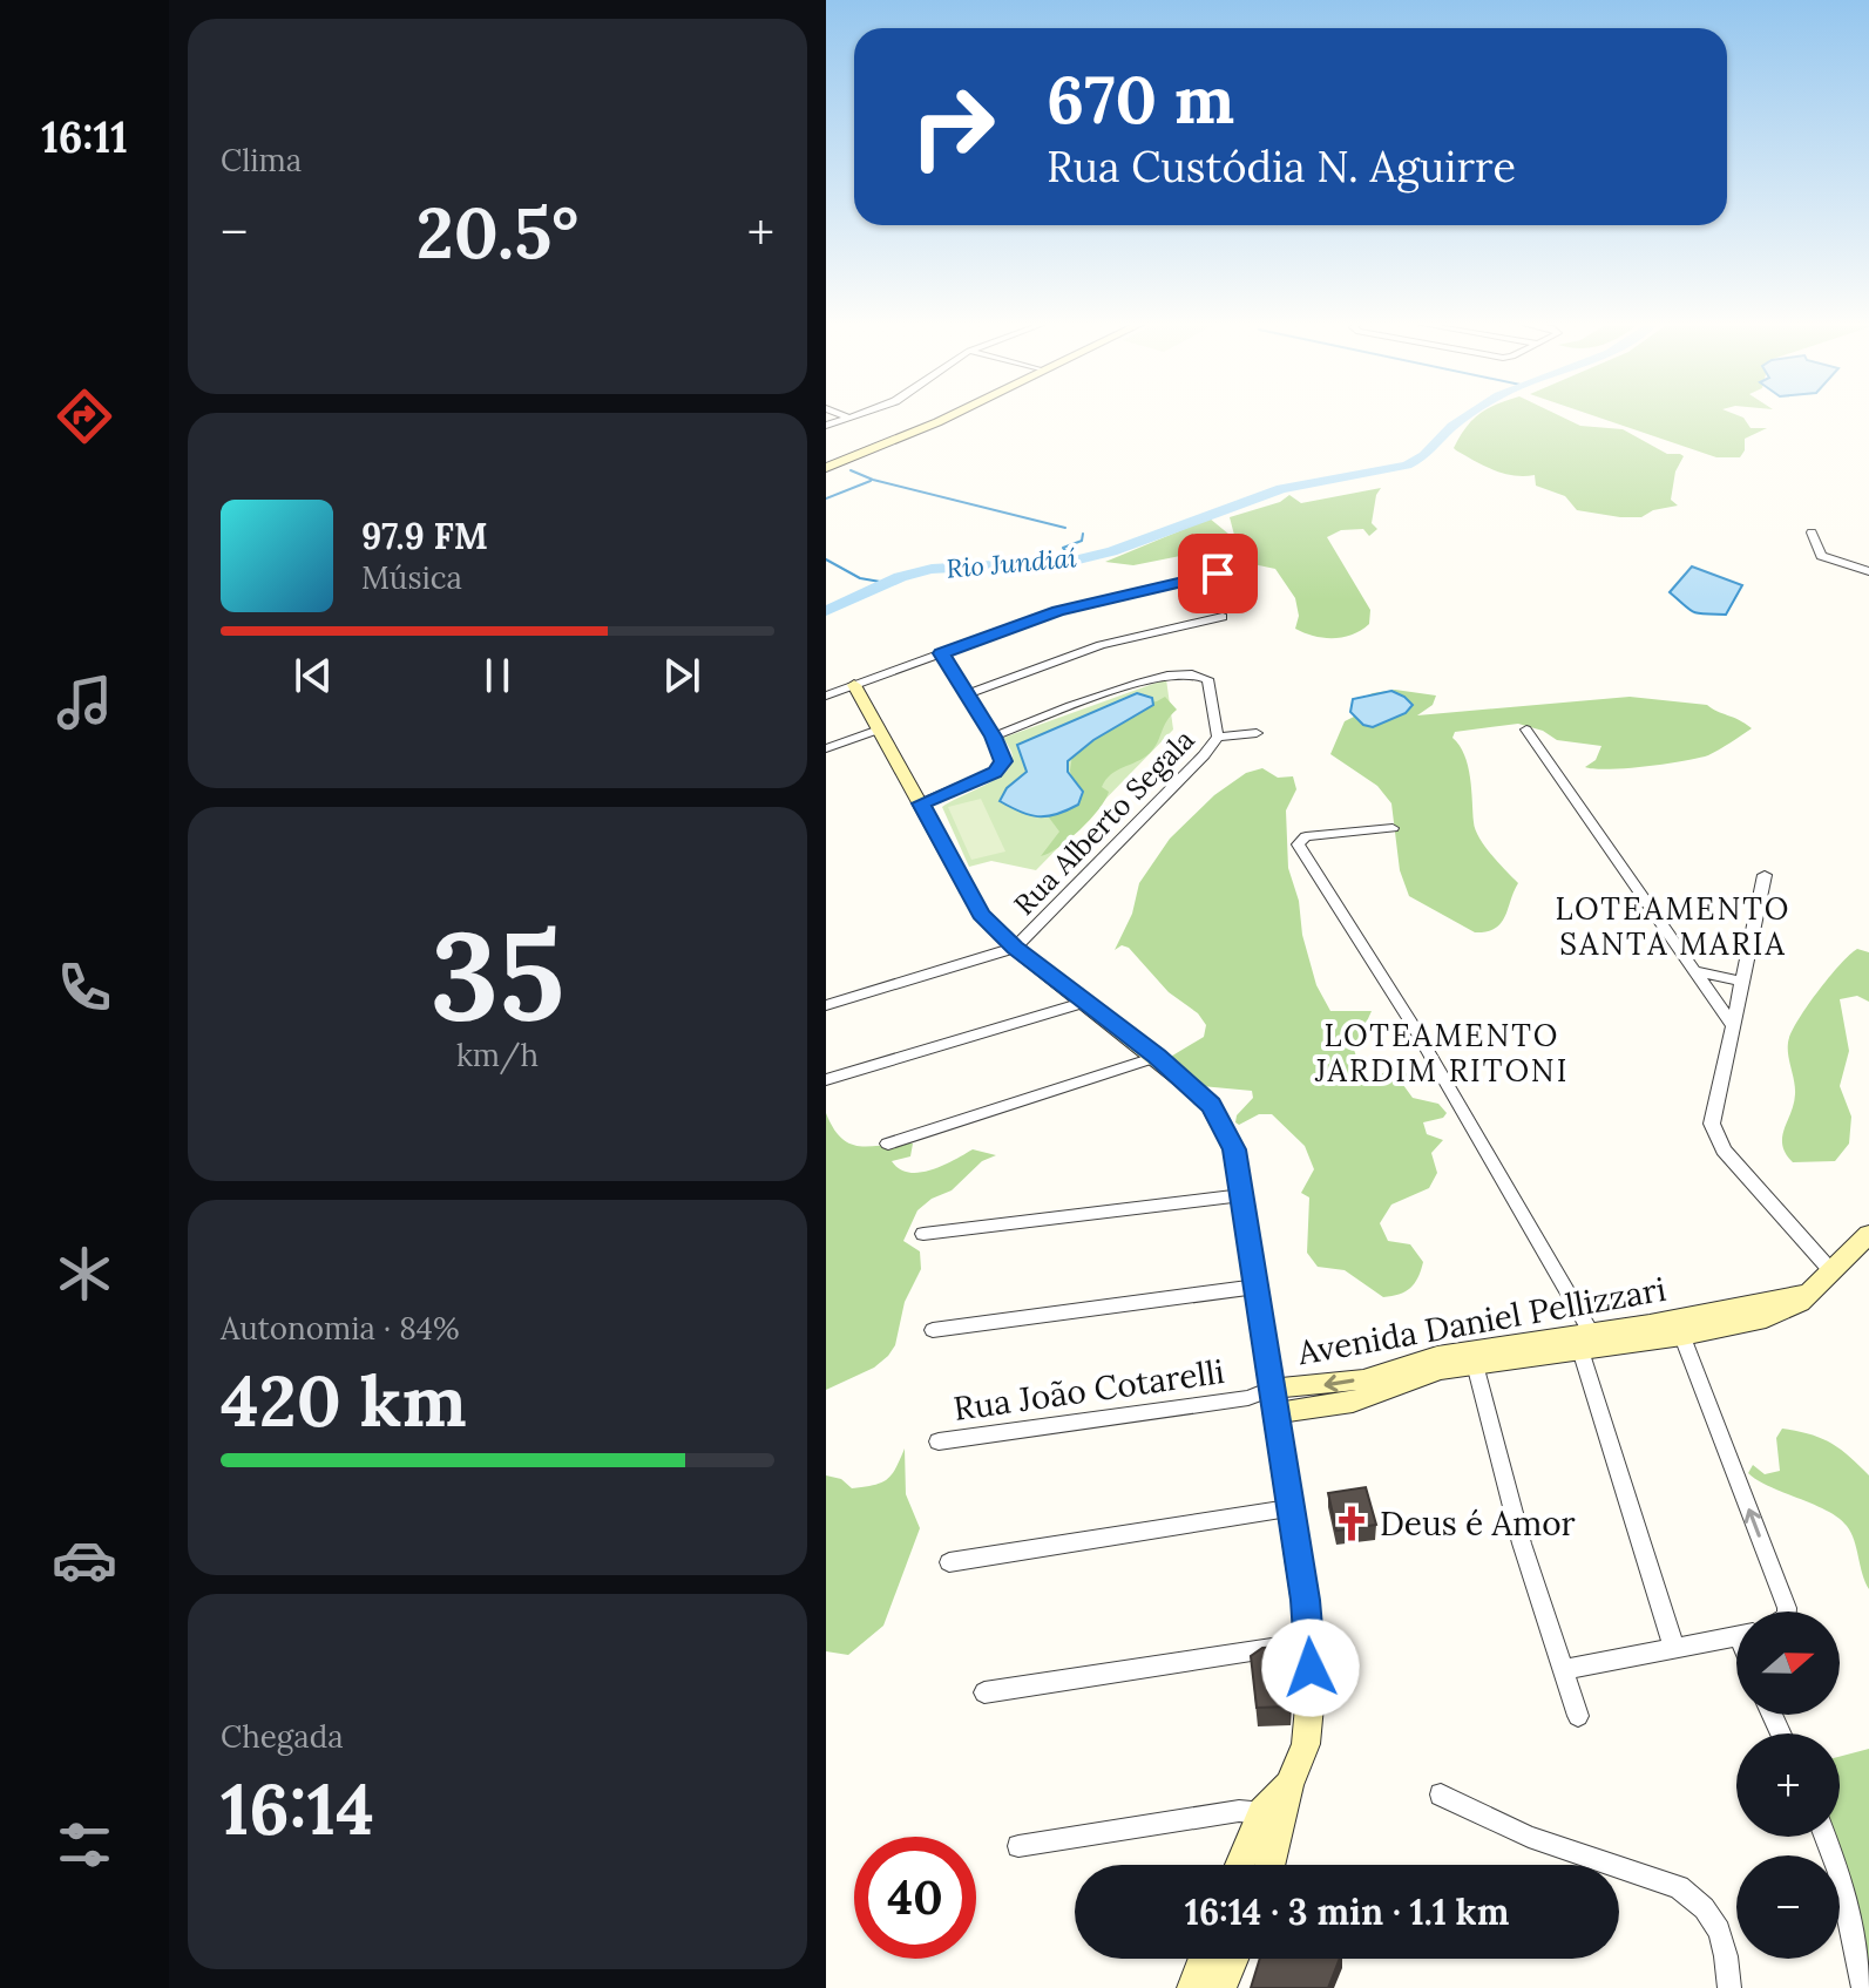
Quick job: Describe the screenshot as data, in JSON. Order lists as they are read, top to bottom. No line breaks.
{"streets":{"street":["Rua Alberto Segala","Avenida Daniel Pellizzari","Rua João Cotarelli"]},"crossings":[["Avenida Daniel Pellizzari","Rua João Cotarelli"]],"districts":["LOTEAMENTO SANTA MARIA","LOTEAMENTO JARDIM RITONI"],"water":["Rio Jundiaí"],"places":{"church":["Deus é Amor"]},"north":"right","page":{"tabs":"16:11","tile":["Clima",["35","km/h"],["Autonomia · 84%","420 km"],["Chegada","16:14"]],"turn":["670 m","Rua Custódia N. Aguirre"],"heat":["−","20.5°","+"],"song":["97.9 FM","Música"],"map_buttons":["+","−"],"limit":"40","trip":"16:14 · 3 min · 1.1 km"}}
